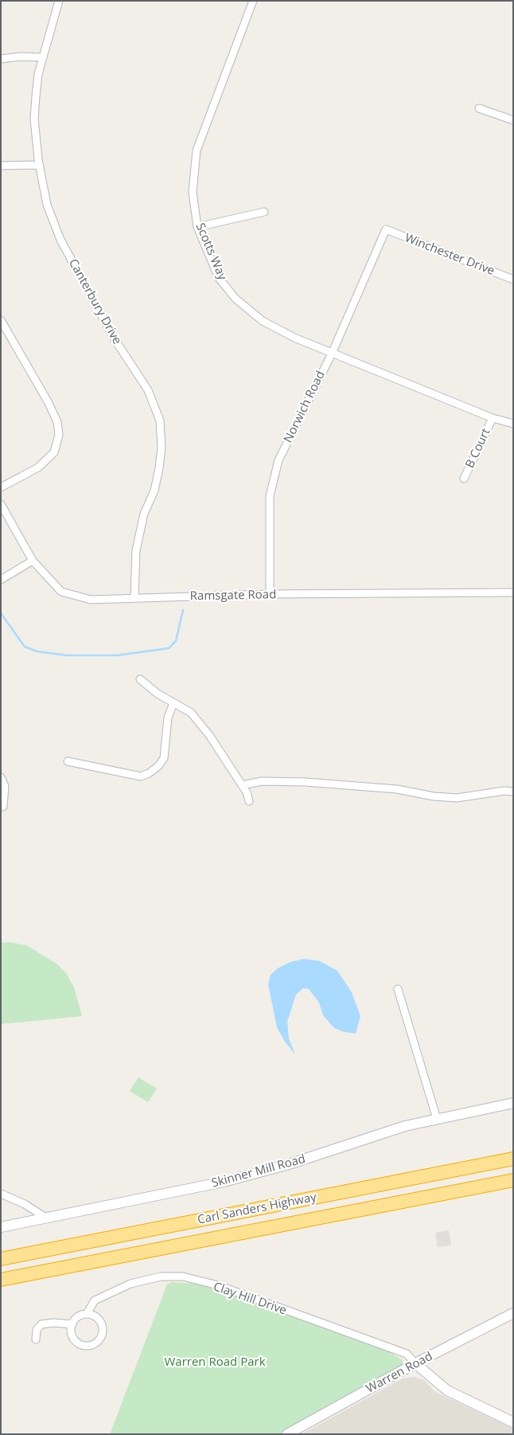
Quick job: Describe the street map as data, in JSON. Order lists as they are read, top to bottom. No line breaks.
{"streets":{"highway":["Carl Sanders Highway"],"street":["Scotts Way","Winchester Drive","Canterbury Drive","Norwich Road","B Court","Ramsgate Road","Skinner Mill Road","Clay Hill Drive","Warren Road"]},"crossings":[["Scotts Way","Norwich Road"],["Scotts Way","B Court"],["Winchester Drive","Norwich Road"],["Canterbury Drive","Ramsgate Road"],["Norwich Road","Ramsgate Road"],["Clay Hill Drive","Warren Road"]],"parks":["Warren Road Park"]}
